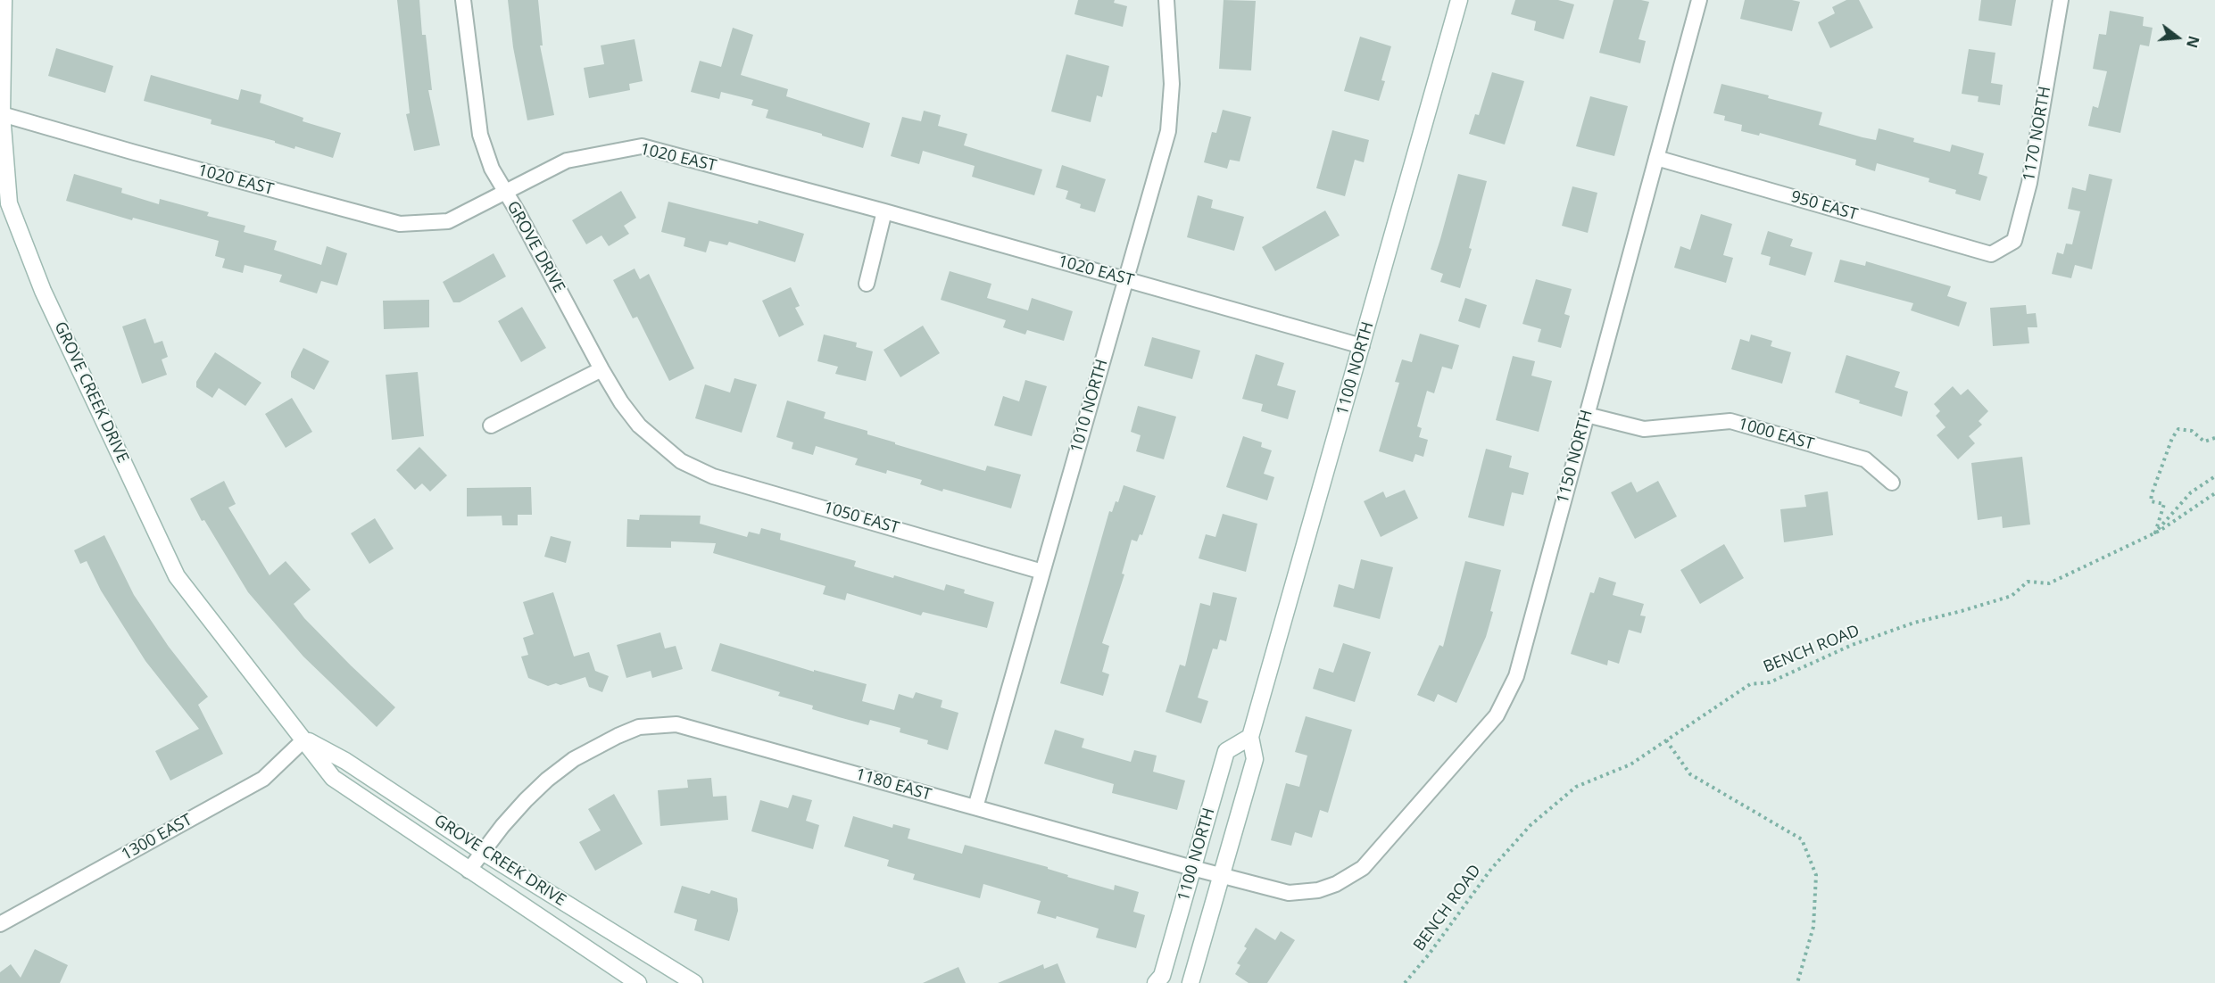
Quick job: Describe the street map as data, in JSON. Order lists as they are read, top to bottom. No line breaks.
{"streets":{"street":["1170 NORTH","1020 EAST","950 EAST","GROVE DRIVE","1100 NORTH","GROVE CREEK DRIVE","1010 NORTH","1000 EAST","1150 NORTH","1050 EAST","1180 EAST","1300 EAST"],"path":["BENCH ROAD"]},"crossings":[["1170 NORTH","950 EAST"],["1020 EAST","GROVE DRIVE"],["1020 EAST","1100 NORTH"],["1020 EAST","GROVE CREEK DRIVE"],["1020 EAST","1010 NORTH"],["950 EAST","1150 NORTH"],["GROVE DRIVE","1050 EAST"],["1100 NORTH","1180 EAST"],["GROVE CREEK DRIVE","1180 EAST"],["GROVE CREEK DRIVE","1300 EAST"],["1010 NORTH","1050 EAST"],["1010 NORTH","1180 EAST"],["1000 EAST","1150 NORTH"],["1150 NORTH","1180 EAST"]],"north":"right"}
